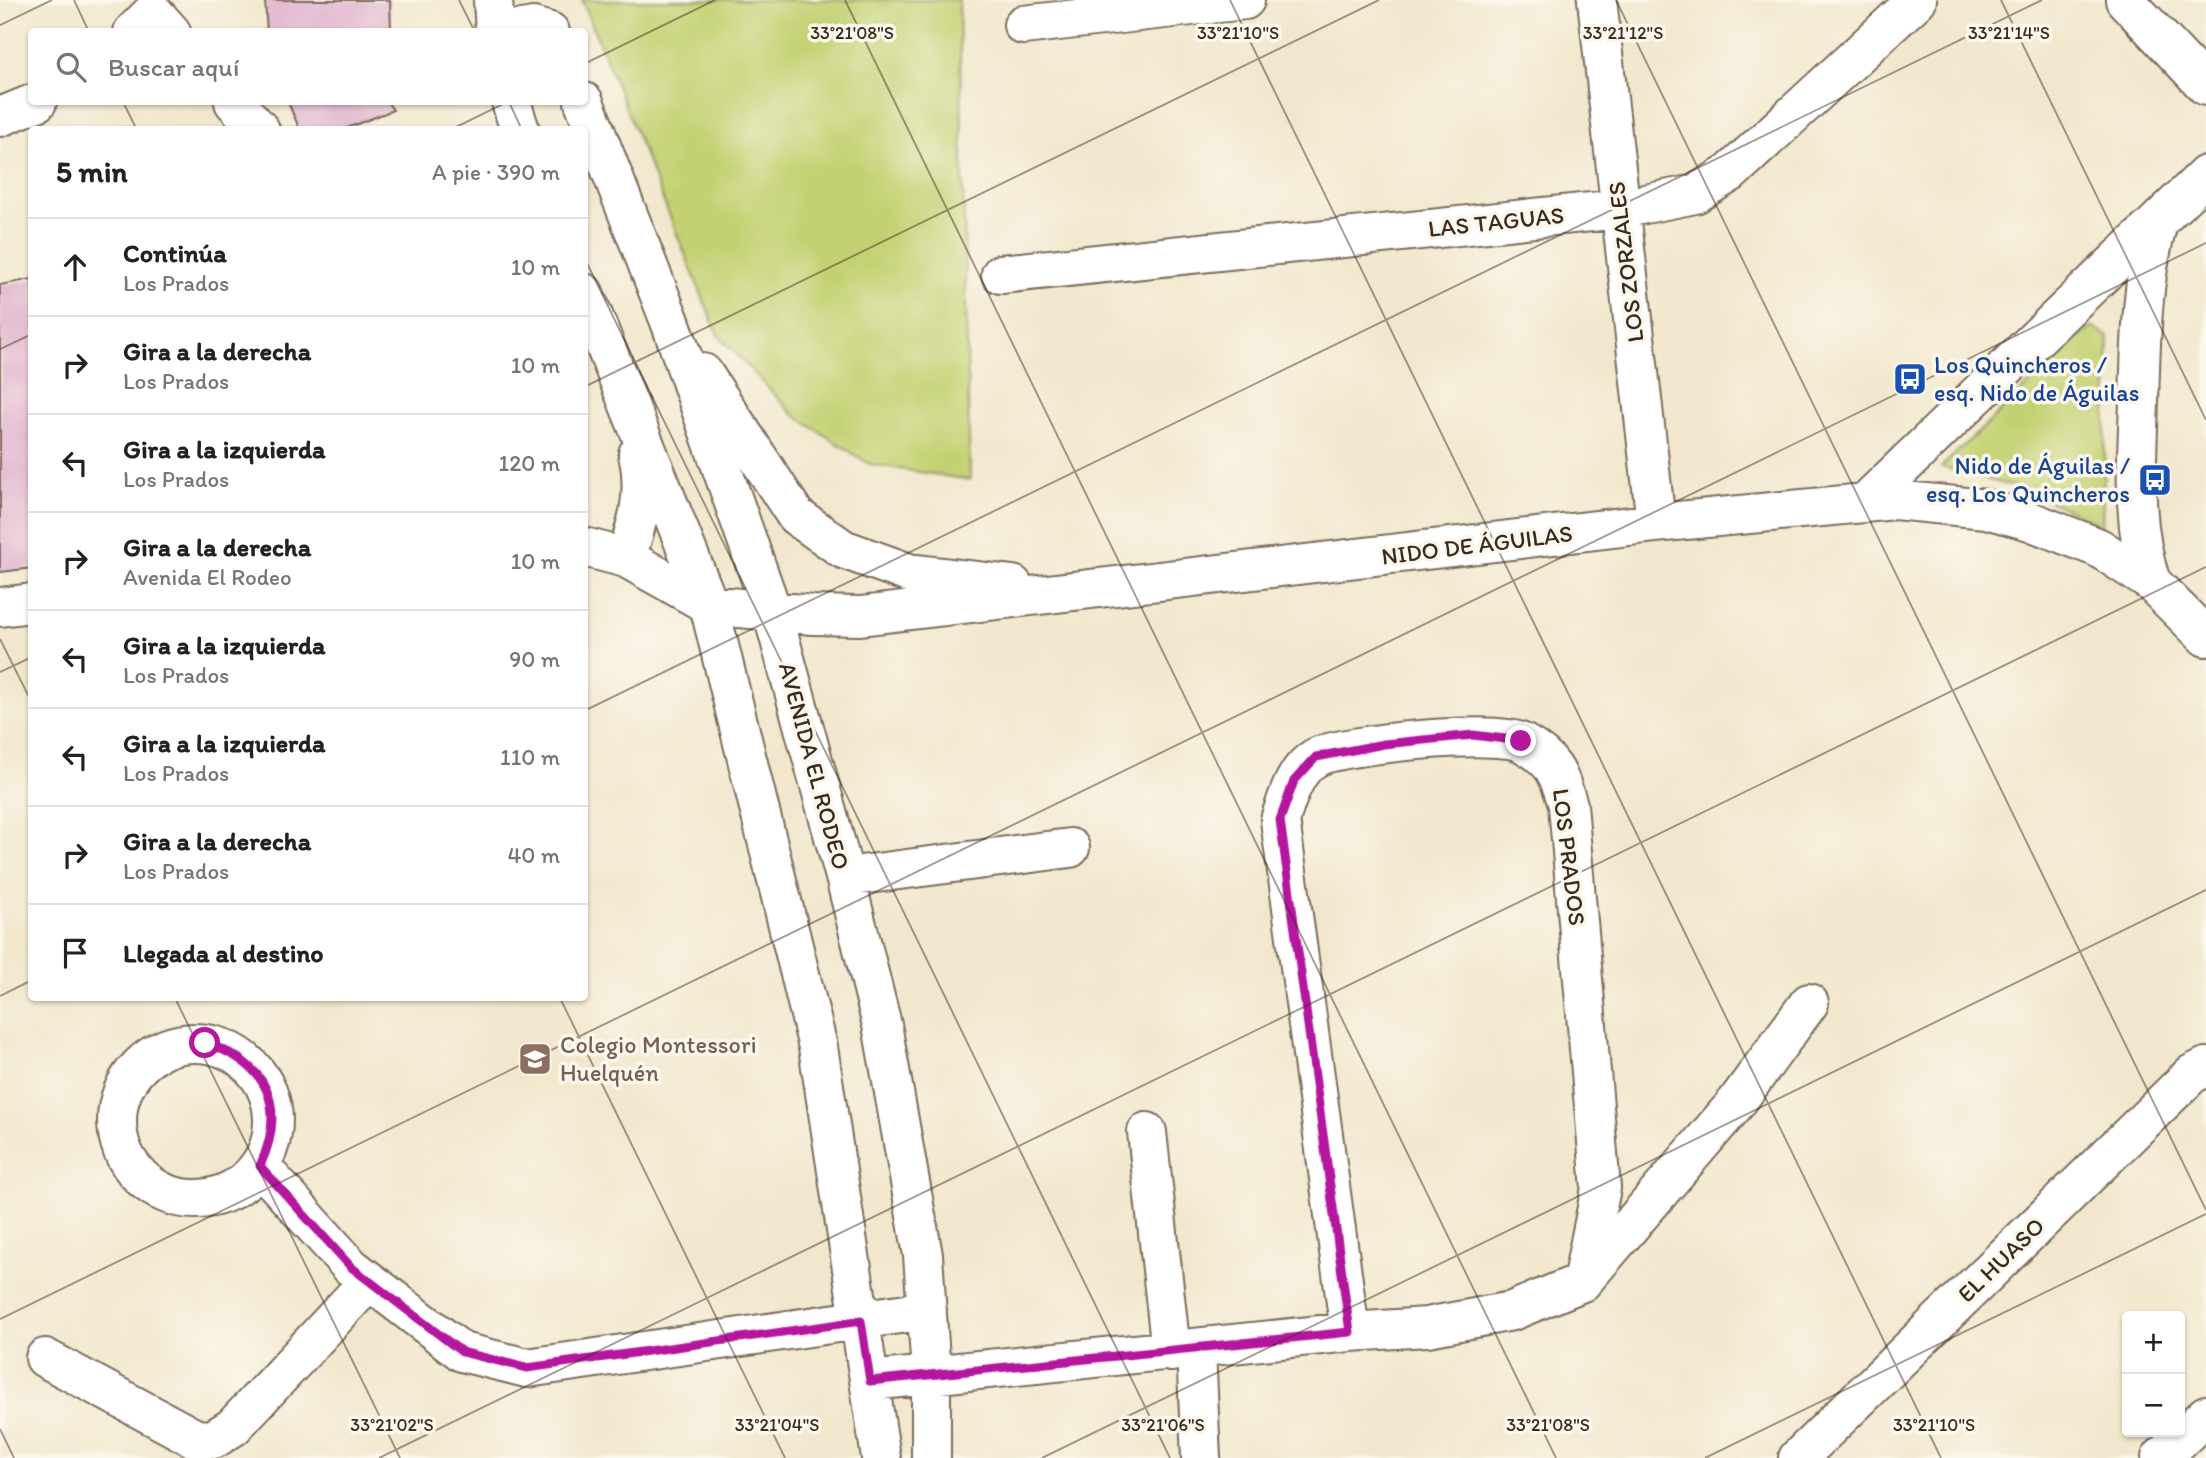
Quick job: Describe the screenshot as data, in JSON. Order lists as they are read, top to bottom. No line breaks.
{"streets":{"street":["LAS TAGUAS","LOS ZORZALES","NIDO DE ÁGUILAS","AVENIDA EL RODEO","LOS PRADOS","EL HUASO"]},"crossings":[["LAS TAGUAS","LOS ZORZALES"],["LOS ZORZALES","NIDO DE ÁGUILAS"],["NIDO DE ÁGUILAS","AVENIDA EL RODEO"]],"places":{"bus stop":["Los Quincheros / esq. Nido de Águilas","Nido de Águilas / esq. Los Quincheros"],"school or university":["Colegio Montessori Huelquén"]},"page":{"search":"Buscar aquí","heading":["5 min","A pie · 390 m"],"list":[["Continúa","Los Prados","10 m"],["Gira a la derecha","Los Prados","10 m"],["Gira a la izquierda","Los Prados","120 m"],["Gira a la derecha","Avenida El Rodeo","10 m"],["Gira a la izquierda","Los Prados","90 m"],["Gira a la izquierda","Los Prados","110 m"],["Gira a la derecha","Los Prados","40 m"],"Llegada al destino"],"map_buttons":["+","−"]},"coordinates":["33°21'08\"S","33°21'10\"S","33°21'12\"S","33°21'14\"S","33°21'02\"S","33°21'04\"S","33°21'06\"S"]}
